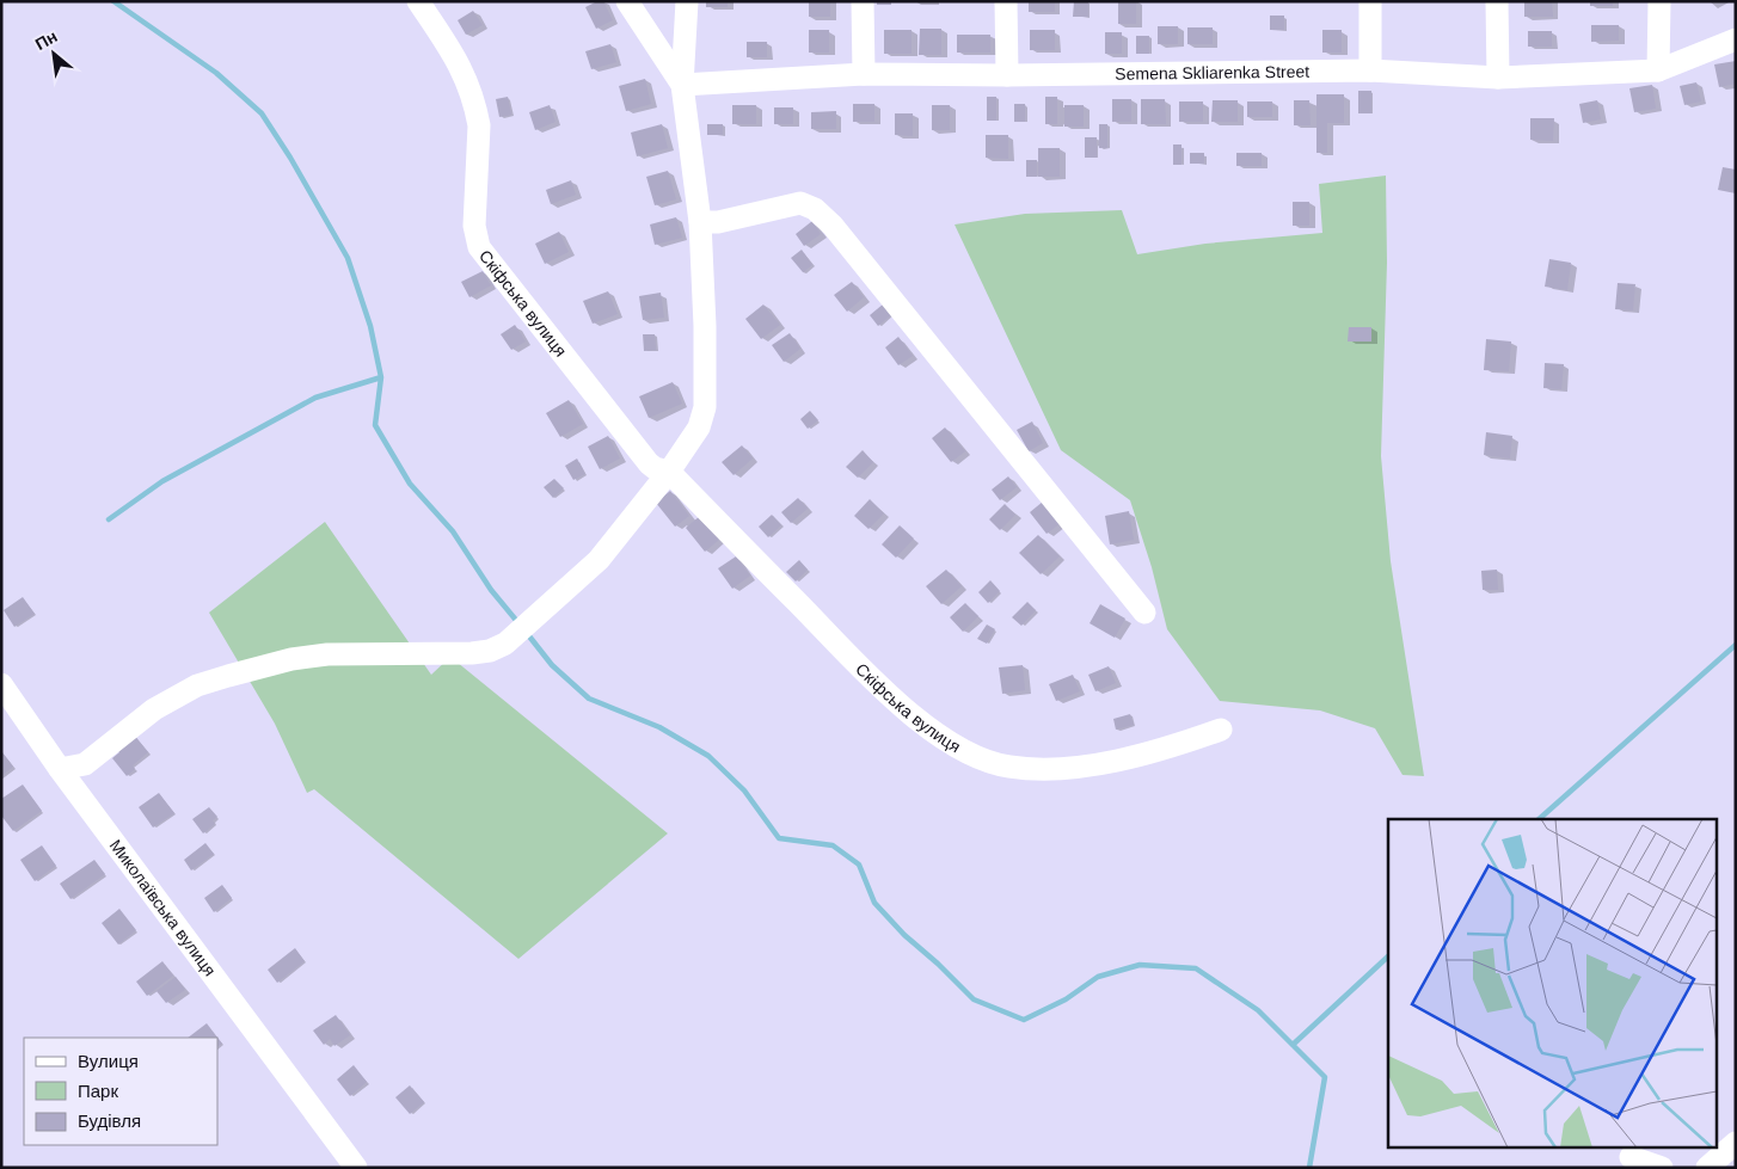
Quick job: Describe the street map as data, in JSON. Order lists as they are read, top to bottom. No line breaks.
{"streets":{"street":["Semena Skliarenka Street","Скіфська вулиця","Миколаївська вулиця"]},"legend":["Вулиця","Парк","Будівля"],"north":"top left"}
